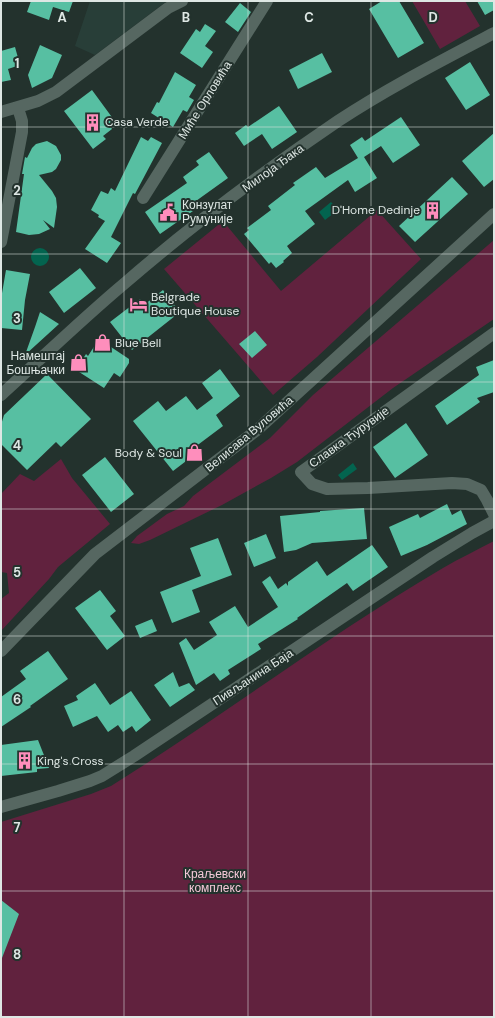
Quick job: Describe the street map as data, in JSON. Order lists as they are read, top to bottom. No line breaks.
{"streets":{"street":["Миће Орловића","Милоја Ђака","Велисава Вуловића","Славка Ћурувије","Пивљанина Баја"]},"parks":["Краљевски комплекс"],"places":{"building":["Casa Verde","D'Home Dedinje","King's Cross"],"public building":["Конзулат Румуније"],"hotel":["Belgrade Boutique House"],"shop":["Blue Bell","Намештај Бошњачки","Body & Soul"]},"grid":{"columns":["A","B","C","D"],"rows":["1","2","3","4","5","6","7","8"]}}
